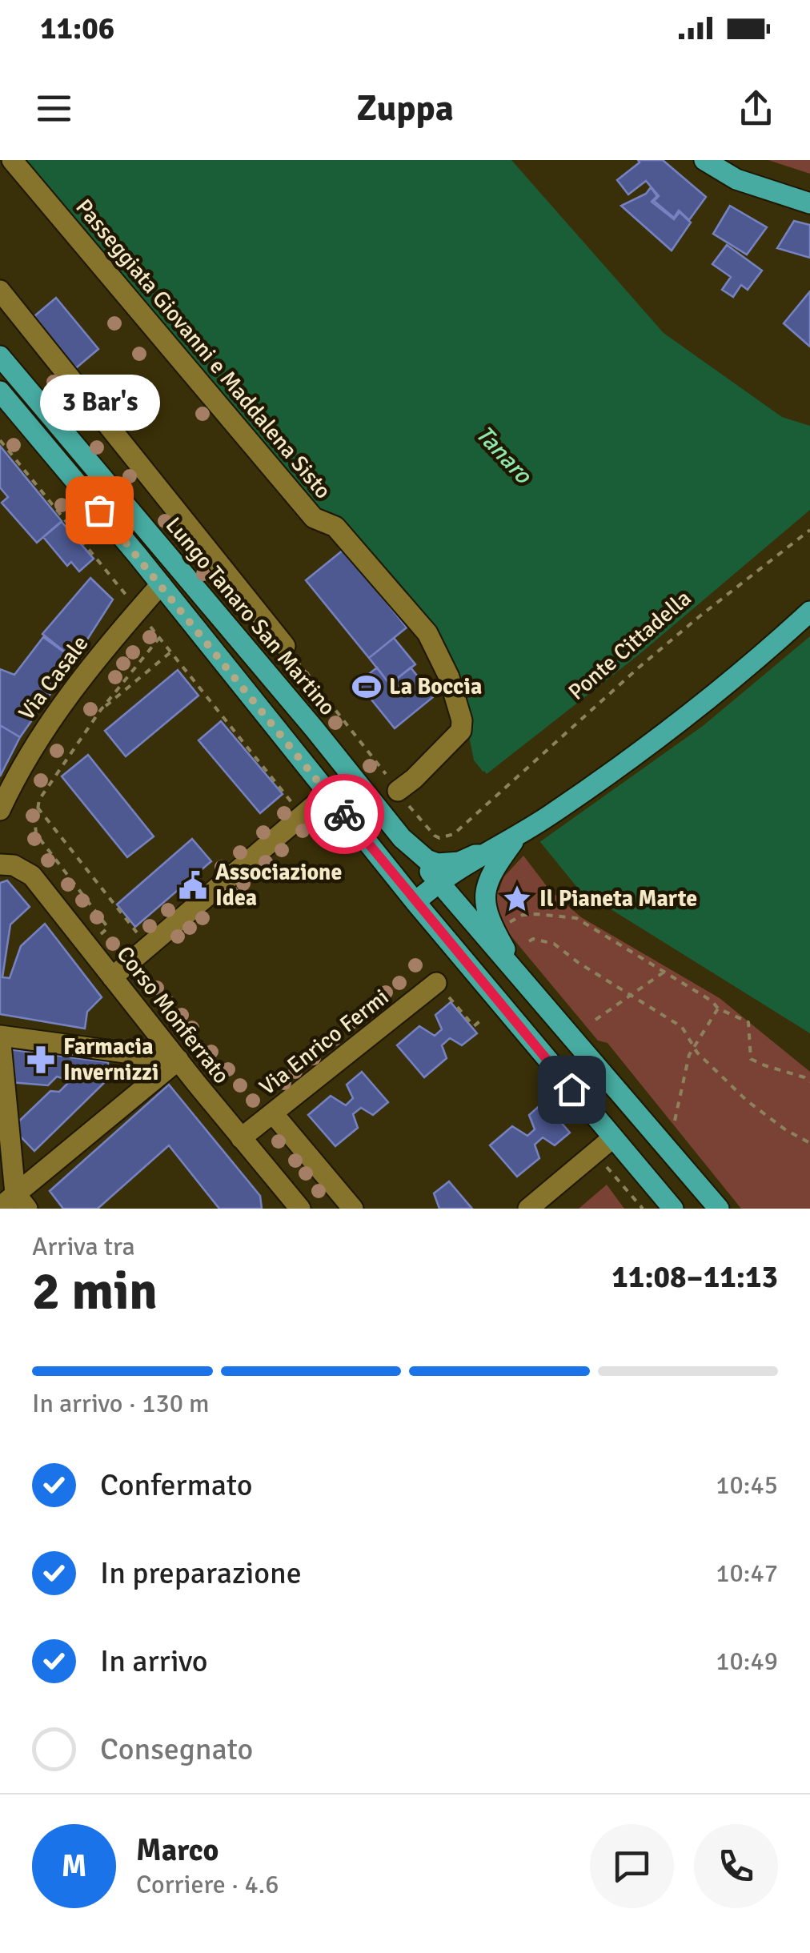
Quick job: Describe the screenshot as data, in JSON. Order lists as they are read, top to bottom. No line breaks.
{"streets":{"main road":["Lungo Tanaro San Martino"],"street":["Passeggiata Giovanni e Maddalena Sisto","Via Casale","Corso Monferrato","Via Enrico Fermi"],"path":["Ponte Cittadella"]},"crossings":[["Passeggiata Giovanni e Maddalena Sisto","Ponte Cittadella"],["Corso Monferrato","Via Enrico Fermi"]],"water":["Tanaro"],"places":{"other":["3 Bar's"],"sports":["La Boccia"],"public building":["Associazione Idea"],"place":["Il Pianeta Marte"],"pharmacy":["Farmacia Invernizzi"]},"page":{"status":"11:06","header":"Zuppa","bubble":"3 Bar's","heading":["2 min","Arriva tra","11:08–11:13"],"panel":["Marco","Corriere · 4.6"],"bar":"In arrivo · 130 m","list":[["Confermato","10:45"],["In preparazione","10:47"],["In arrivo","10:49"],"Consegnato"],"round":"M"}}
